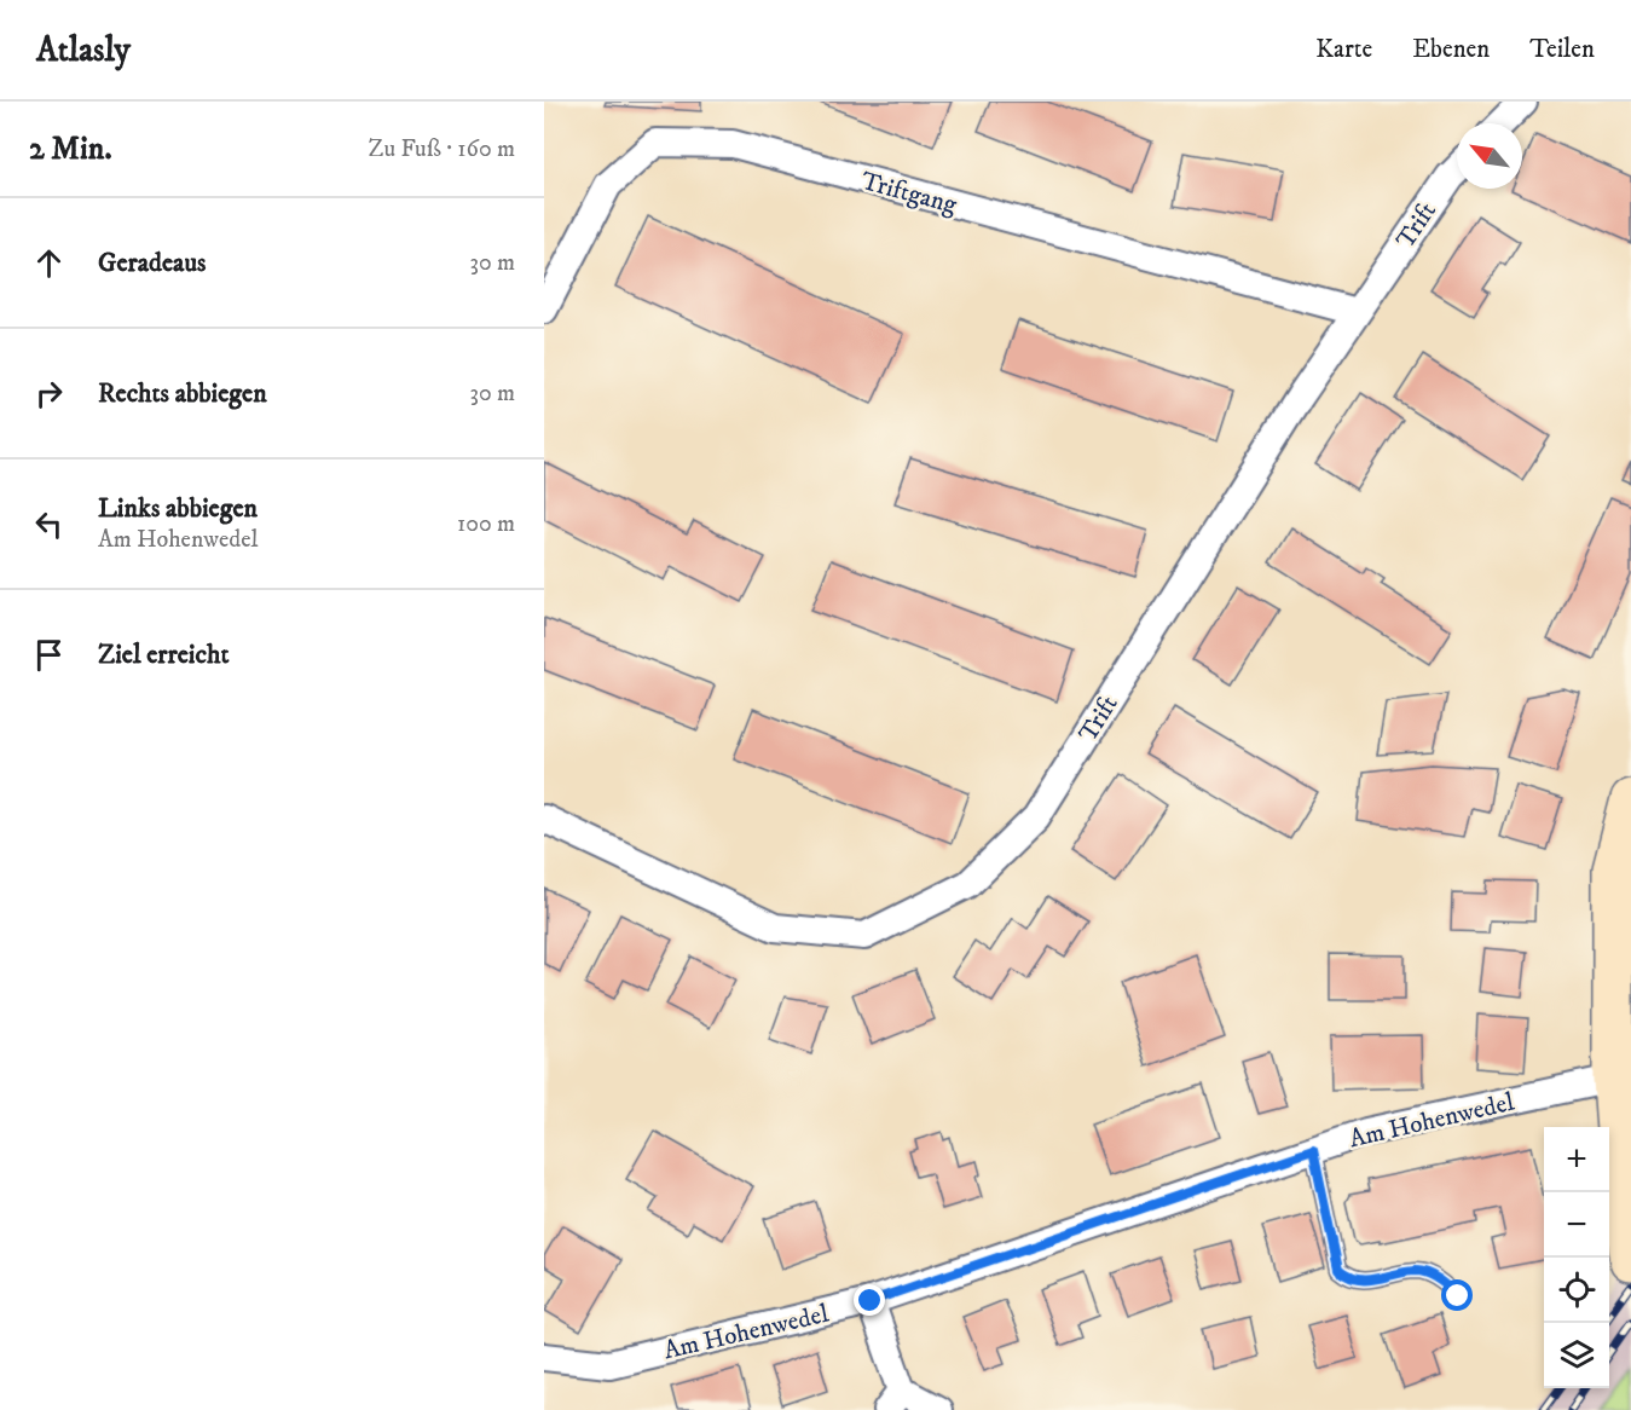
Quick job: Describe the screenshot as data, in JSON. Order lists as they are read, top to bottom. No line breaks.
{"streets":{"street":["Triftgang","Trift","Am Hohenwedel"]},"crossings":[["Triftgang","Trift"]],"north":"top left","page":{"header":"Atlasly","nav":["Karte","Ebenen","Teilen"],"heading":["2 Min.","Zu Fuß · 160 m"],"list":[["Geradeaus","30 m"],["Rechts abbiegen","30 m"],["Links abbiegen","Am Hohenwedel","100 m"],"Ziel erreicht"],"map_buttons":["+","−"]}}
